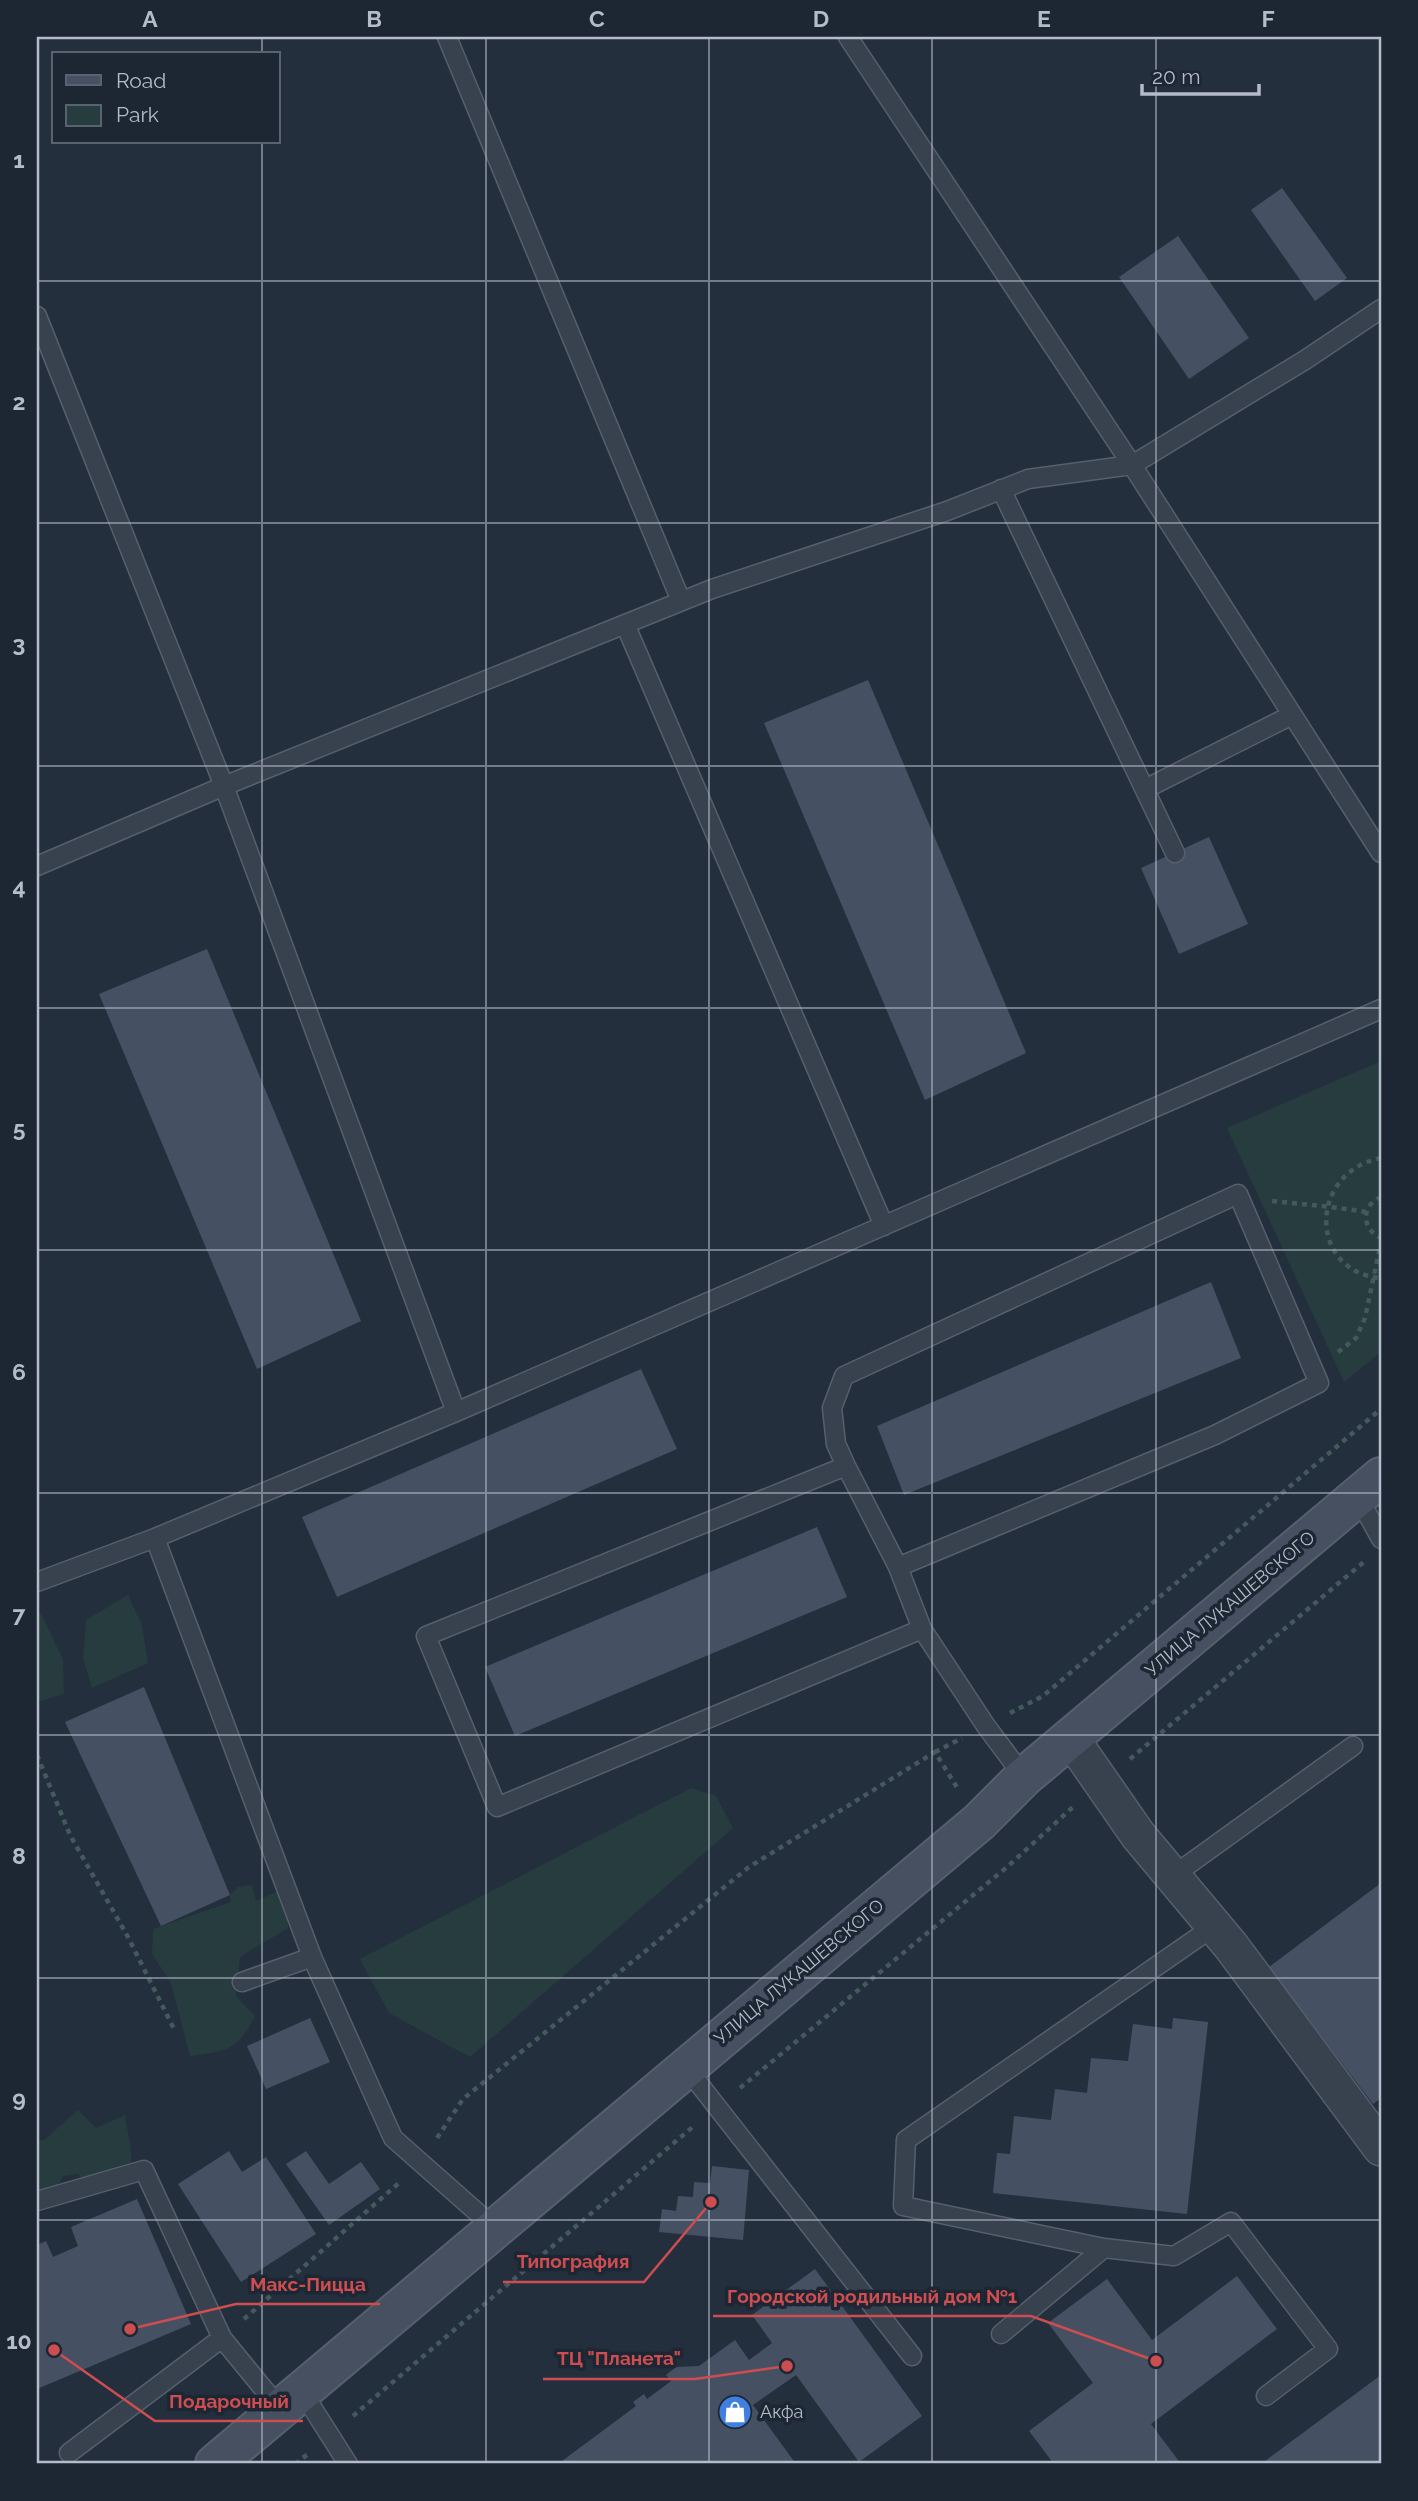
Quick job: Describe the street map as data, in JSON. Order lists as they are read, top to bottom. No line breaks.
{"streets":{"main road":["УЛИЦА ЛУКАШЕВСКОГО"]},"places":{"other":["Типография","Макс-Пицца","Подарочный","Городской родильный дом №1","ТЦ \"Планета\""],"shop":["Акфа"]},"legend":["Road","Park"],"scale_bar":"20 m","grid":{"columns":["A","B","C","D","E","F"],"rows":["1","2","3","4","5","6","7","8","9","10"]}}
